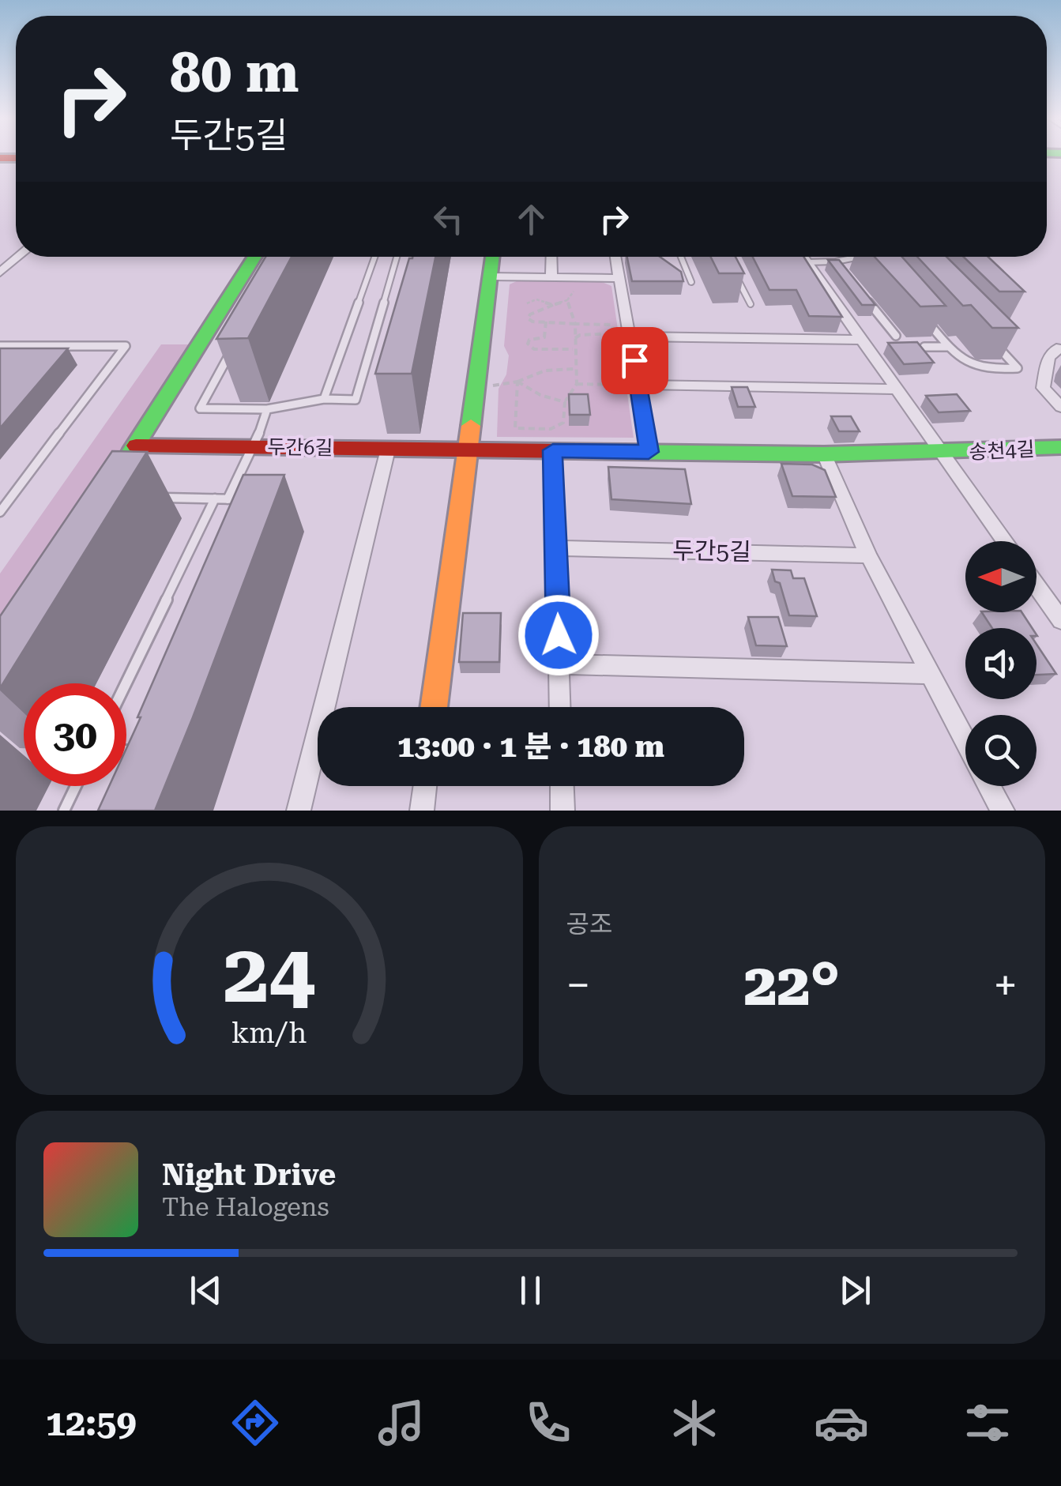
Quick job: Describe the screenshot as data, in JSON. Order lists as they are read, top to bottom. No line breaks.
{"streets":{"street":["두간6길","송천4길","두간5길"]},"north":"left","page":{"turn":["80 m","두간5길"],"limit":"30","trip":"13:00 · 1 분 · 180 m","tile":"공조","heat":["−","22°","+"],"song":["Night Drive","The Halogens"],"tabs":"12:59","gauge":["24","km/h"]}}
